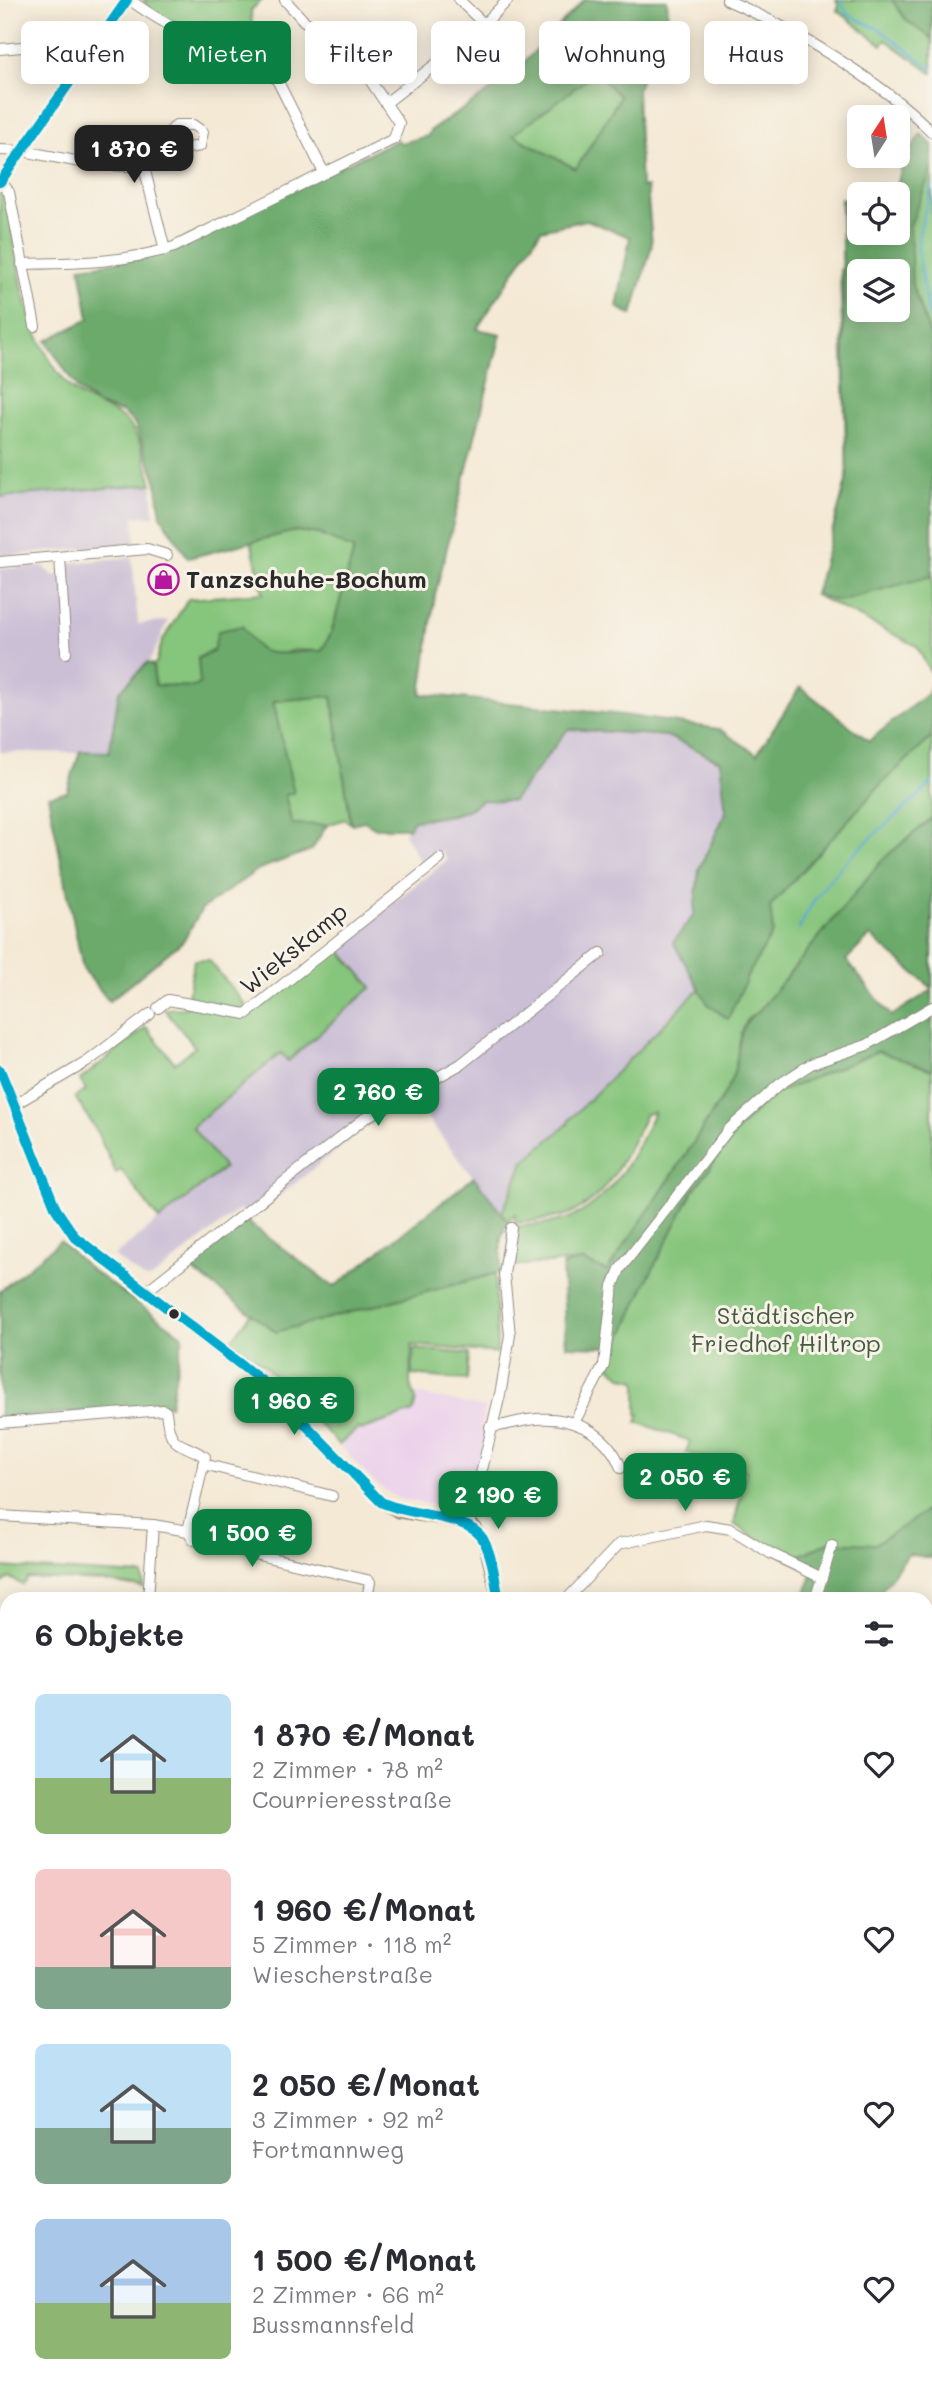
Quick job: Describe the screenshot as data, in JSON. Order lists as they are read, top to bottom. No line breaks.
{"streets":{"street":["Wiekskamp"]},"parks":["Städtischer Friedhof Hiltrop"],"places":{"shop":["Tanzschuhe-Bochum"]},"north":"top","page":{"chip":["Kaufen","Mieten","Filter","Neu","Wohnung","Haus"],"price":["1 870 €","2 760 €","1 960 €","2 050 €","2 190 €","1 500 €"],"heading":"6 Objekte","list":[{"name":"1 870 €/Monat","note":"2 Zimmer · 78 m² · Courrieresstraße"},{"name":"1 960 €/Monat","note":"5 Zimmer · 118 m² · Wiescherstraße"},{"name":"2 050 €/Monat","note":"3 Zimmer · 92 m² · Fortmannweg"},{"name":"1 500 €/Monat","note":"2 Zimmer · 66 m² · Bussmannsfeld"}]}}
